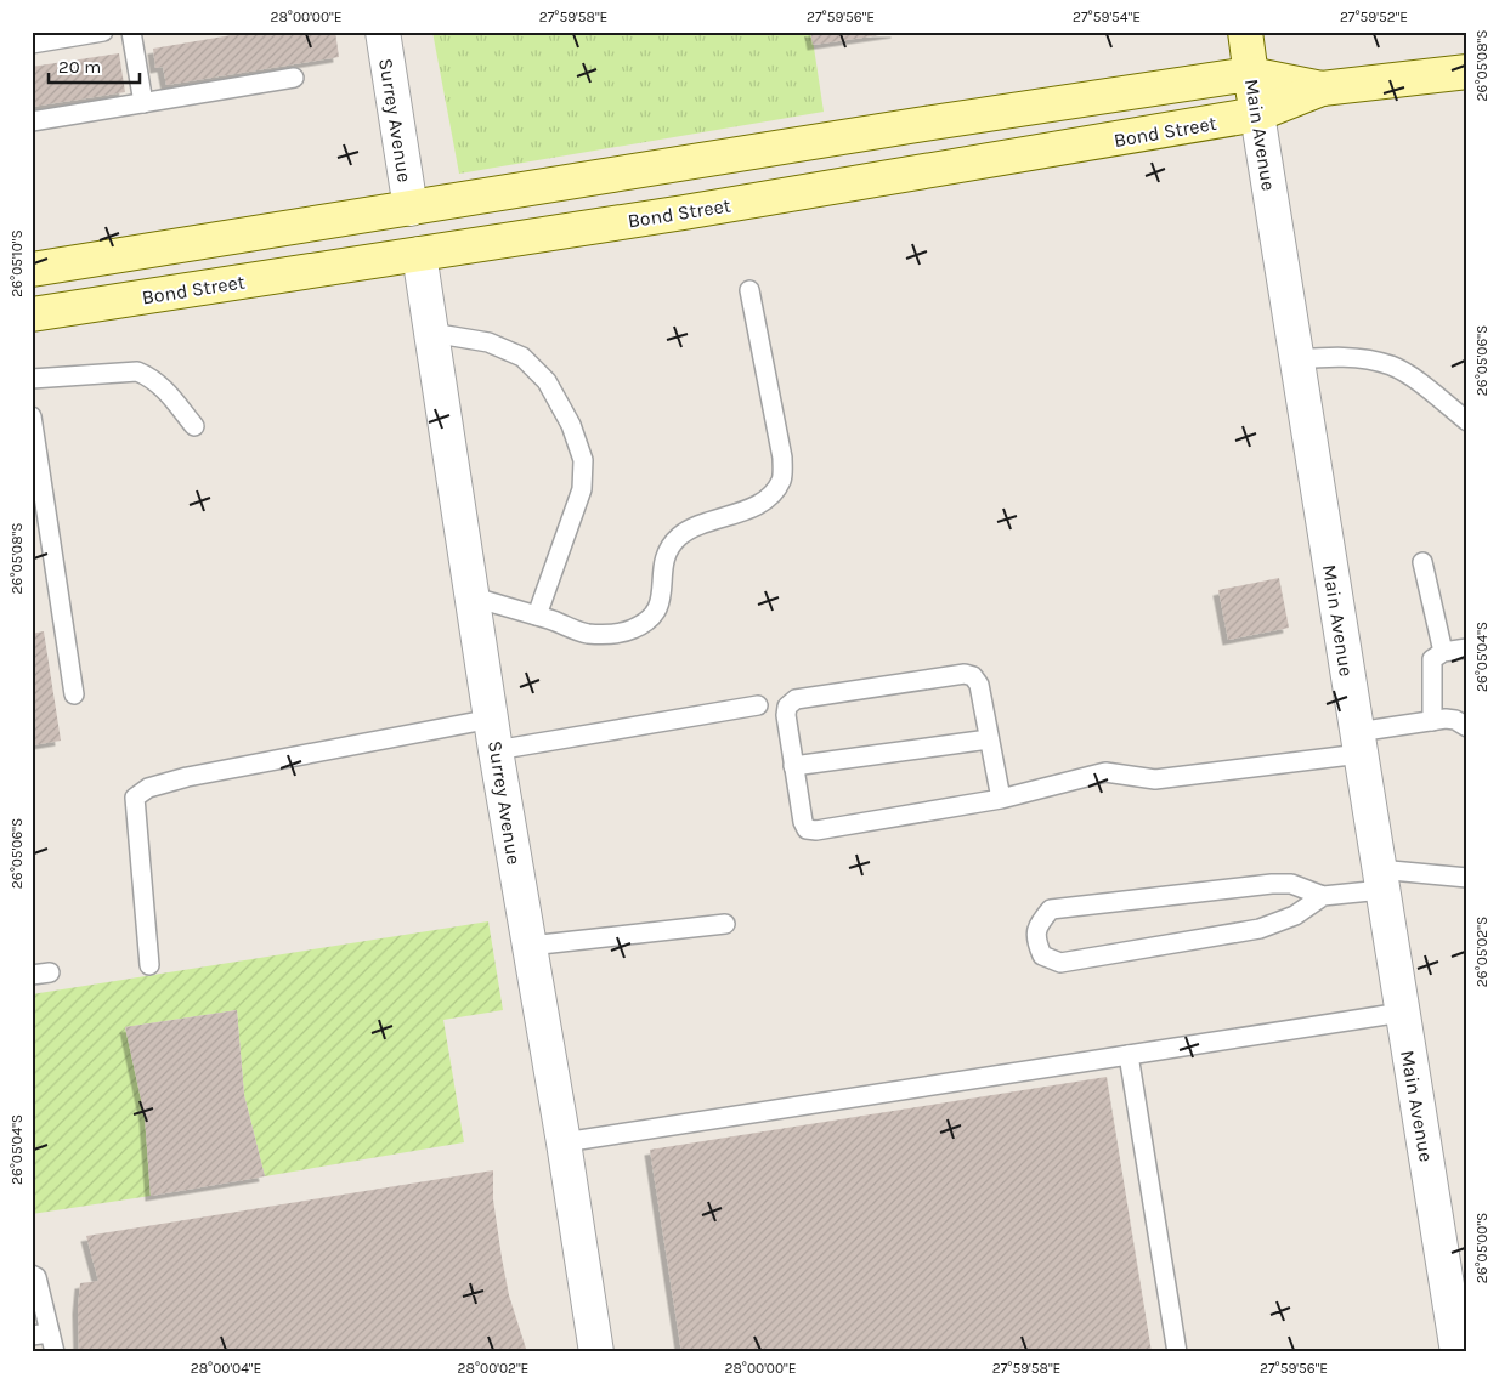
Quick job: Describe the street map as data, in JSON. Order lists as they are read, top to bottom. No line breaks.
{"streets":{"street":["Surrey Avenue","Bond Street","Main Avenue"]},"crossings":[["Surrey Avenue","Bond Street"],["Bond Street","Main Avenue"]],"scale_bar":"20 m","coordinates":["28°00'00\"E","27°59'58\"E","27°59'56\"E","27°59'54\"E","27°59'52\"E","26°05'08\"S","26°05'10\"S","26°05'06\"S","26°05'04\"S","26°05'02\"S","26°05'00\"S","28°00'04\"E","28°00'02\"E"]}
